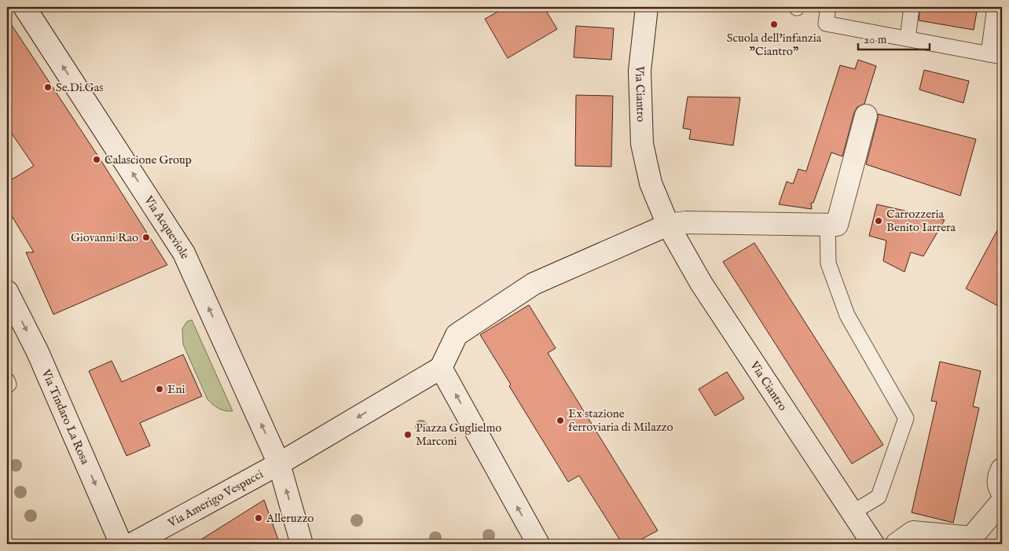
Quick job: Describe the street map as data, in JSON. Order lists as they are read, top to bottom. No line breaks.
{"streets":{"street":["Via Ciantro","Via Acqueviole","Via Tindaro La Rosa","Via Amerigo Vespucci"]},"crossings":[["Via Acqueviole","Via Amerigo Vespucci"]],"one_way":["Via Acqueviole","Via Tindaro La Rosa","Via Amerigo Vespucci"],"places":["Scuola dell'infanzia \"Ciantro\"","Se.Di.Gas","Calascione Group","Carrozzeria Benito Iarrera","Giovanni Rao","Eni","Ex stazione ferroviaria di Milazzo","Piazza Guglielmo Marconi","Alleruzzo"],"scale_bar":"20 m"}
